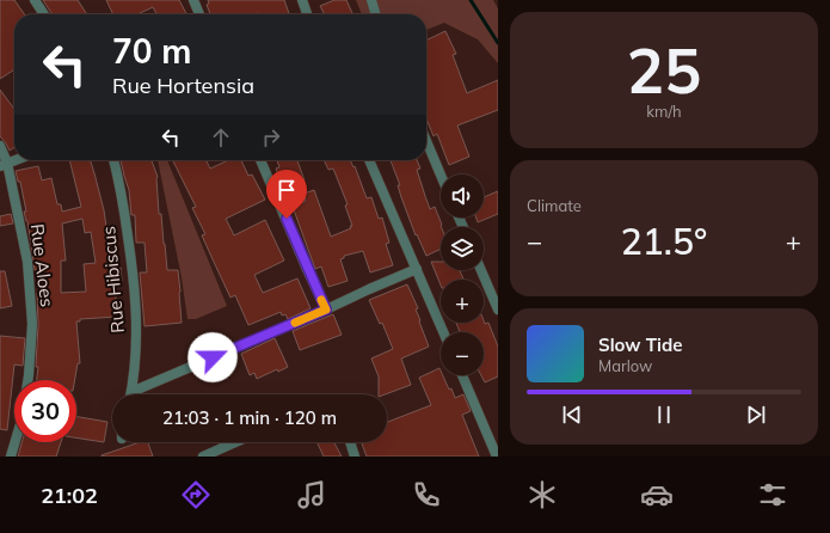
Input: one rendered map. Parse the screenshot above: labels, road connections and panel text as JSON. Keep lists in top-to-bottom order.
{
  "streets": {
    "street": ["Rue Aloes", "Rue Hibiscus"]
  },
  "page": {
    "tile": [
      ["25", "km/h"],
      "Climate"
    ],
    "turn": ["70 m", "Rue Hortensia"],
    "map_buttons": ["+", "−"],
    "heat": ["−", "21.5°", "+"],
    "song": ["Slow Tide", "Marlow"],
    "limit": "30",
    "trip": "21:03 · 1 min · 120 m",
    "tabs": "21:02"
  }
}
